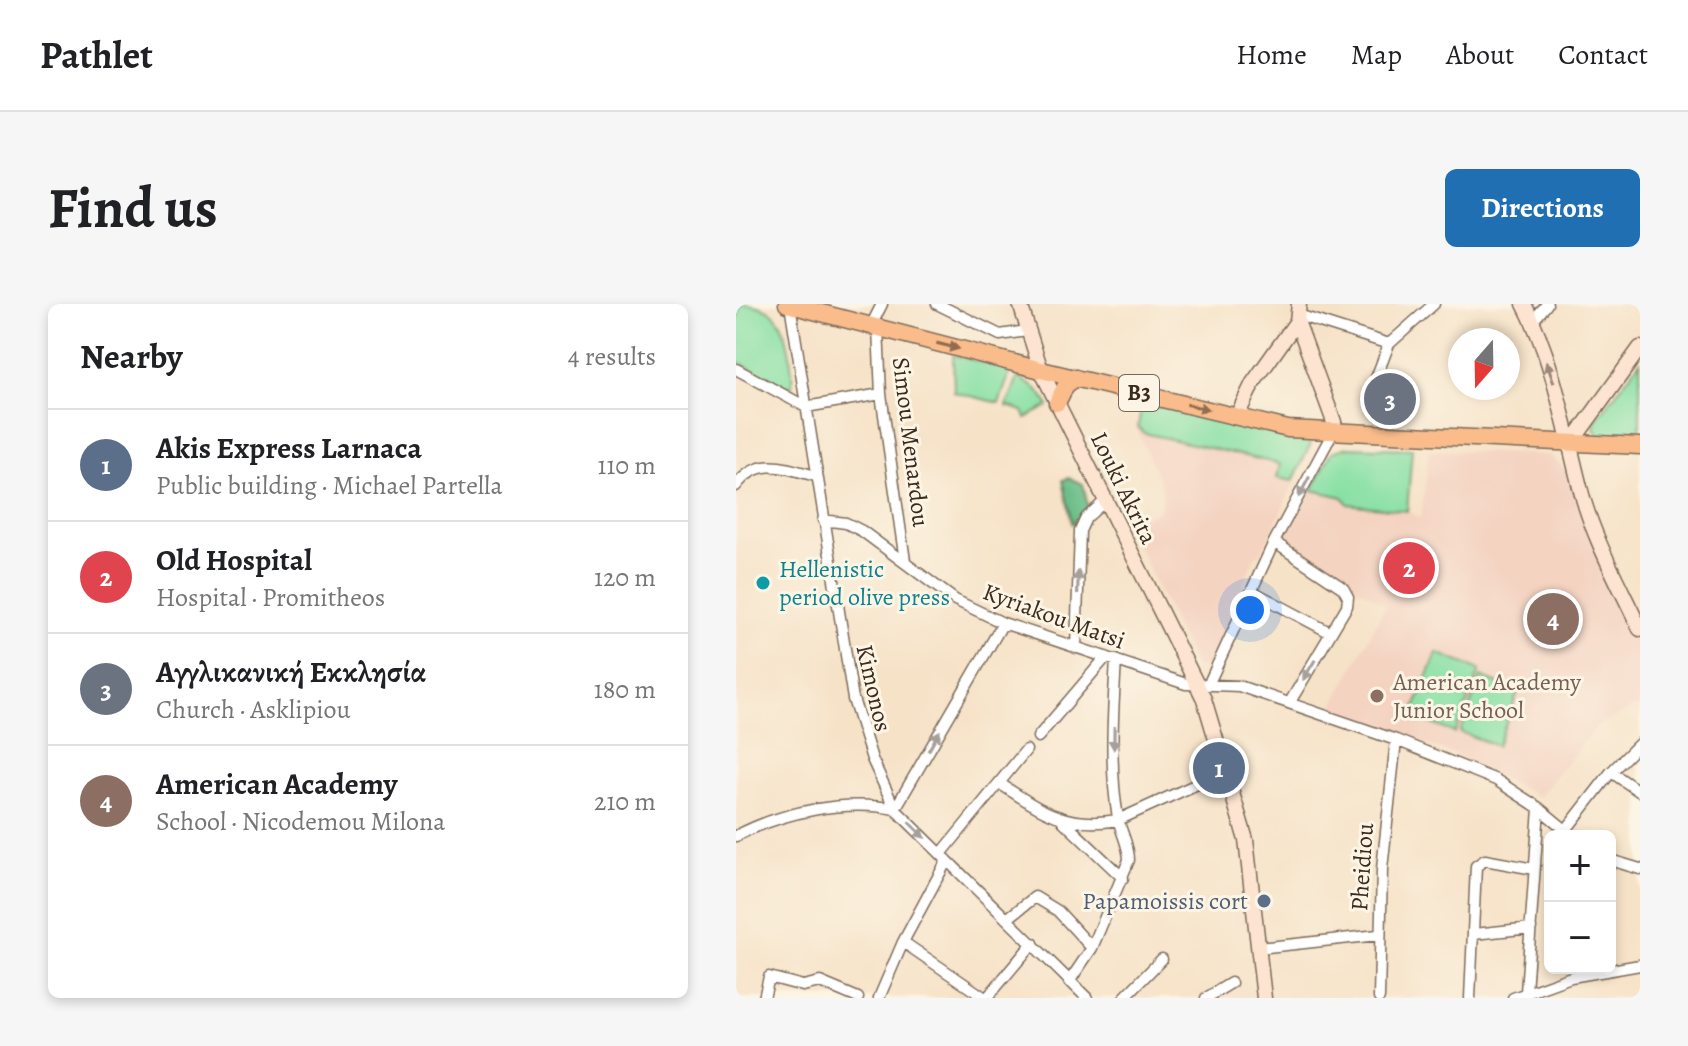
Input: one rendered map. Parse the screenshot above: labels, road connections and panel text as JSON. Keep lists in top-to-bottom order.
{
  "streets": {
    "main road": ["B3"],
    "street": [
      "Simou Menardou",
      "Louki Akrita",
      "Kyriakou Matsi",
      "Kimonos",
      "Pheidiou"
    ]
  },
  "crossings": [
    ["B3", "Simou Menardou"],
    ["B3", "Louki Akrita"],
    ["B3", "Kimonos"],
    ["Simou Menardou", "Kyriakou Matsi"],
    ["Louki Akrita", "Kyriakou Matsi"],
    ["Kyriakou Matsi", "Kimonos"],
    ["Kyriakou Matsi", "Pheidiou"]
  ],
  "places": ["Hellenistic period olive press", "American Academy Junior School", "Papamoissis cort"],
  "north": "bottom",
  "page": {
    "header": "Pathlet",
    "nav": [
      "Home",
      "Map",
      "About",
      "Contact"
    ],
    "buttons": "Directions",
    "title": "Find us",
    "heading": ["Nearby", "4 results"],
    "pins": [
      "3",
      "2",
      "4",
      "1"
    ],
    "list": [
      {
        "mark": "1",
        "name": "Akis Express Larnaca",
        "note": "Public building · Michael Partella",
        "value": "110 m"
      },
      {
        "mark": "2",
        "name": "Old Hospital",
        "note": "Hospital · Promitheos",
        "value": "120 m"
      },
      {
        "mark": "3",
        "name": "Αγγλικανική Εκκλησία",
        "note": "Church · Asklipiou",
        "value": "180 m"
      },
      {
        "mark": "4",
        "name": "American Academy",
        "note": "School · Nicodemou Milona",
        "value": "210 m"
      }
    ],
    "map_buttons": ["+", "−"]
  }
}
